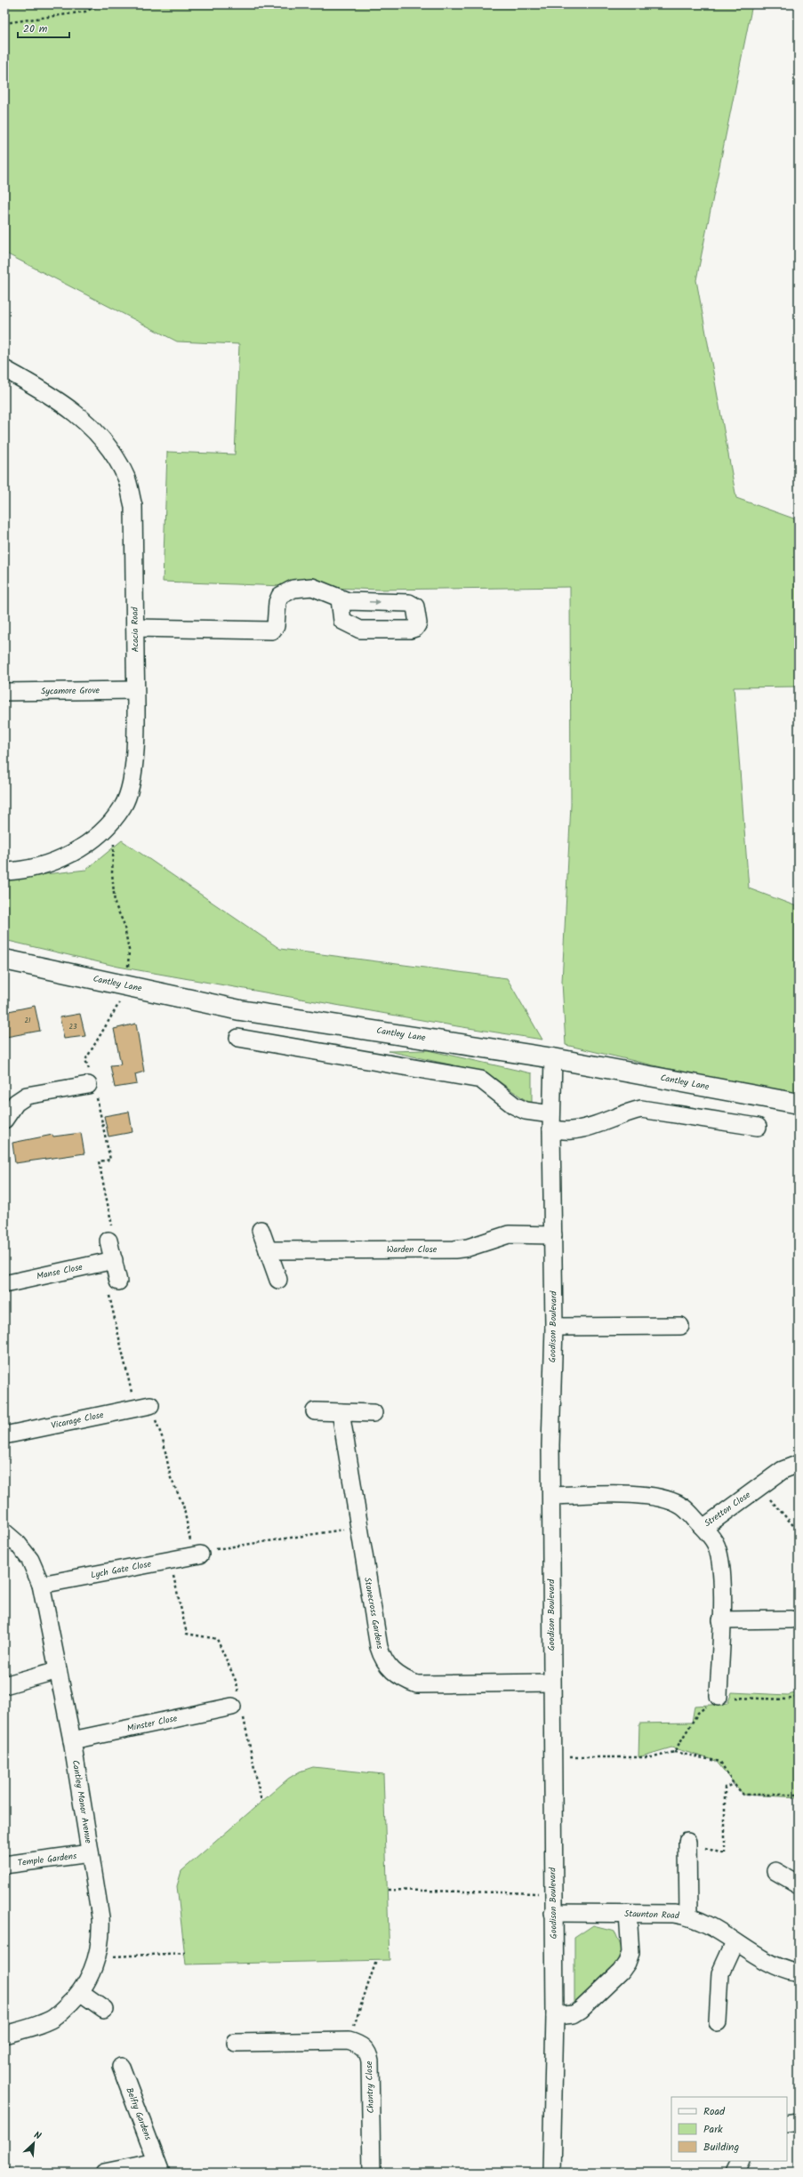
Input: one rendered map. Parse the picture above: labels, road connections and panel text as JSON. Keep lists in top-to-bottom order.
{
  "streets": {
    "main road": ["Cantley Lane"],
    "street": [
      "Acacia Road",
      "Sycamore Grove",
      "Warden Close",
      "Manse Close",
      "Goodison Boulevard",
      "Vicarage Close",
      "Stretton Close",
      "Lych Gate Close",
      "Stonecross Gardens",
      "Minster Close",
      "Cantley Manor Avenue",
      "Temple Gardens",
      "Staunton Road",
      "Chantry Close",
      "Belfry Gardens"
    ]
  },
  "crossings": [
    ["Acacia Road", "Sycamore Grove"],
    ["Cantley Lane", "Goodison Boulevard"],
    ["Warden Close", "Goodison Boulevard"],
    ["Goodison Boulevard", "Stretton Close"],
    ["Goodison Boulevard", "Stonecross Gardens"],
    ["Goodison Boulevard", "Staunton Road"],
    ["Lych Gate Close", "Cantley Manor Avenue"],
    ["Minster Close", "Cantley Manor Avenue"],
    ["Cantley Manor Avenue", "Temple Gardens"]
  ],
  "house_numbers": ["21", "23"],
  "legend": ["Road", "Park", "Building"],
  "scale_bar": "20 m",
  "north": "top right"
}
